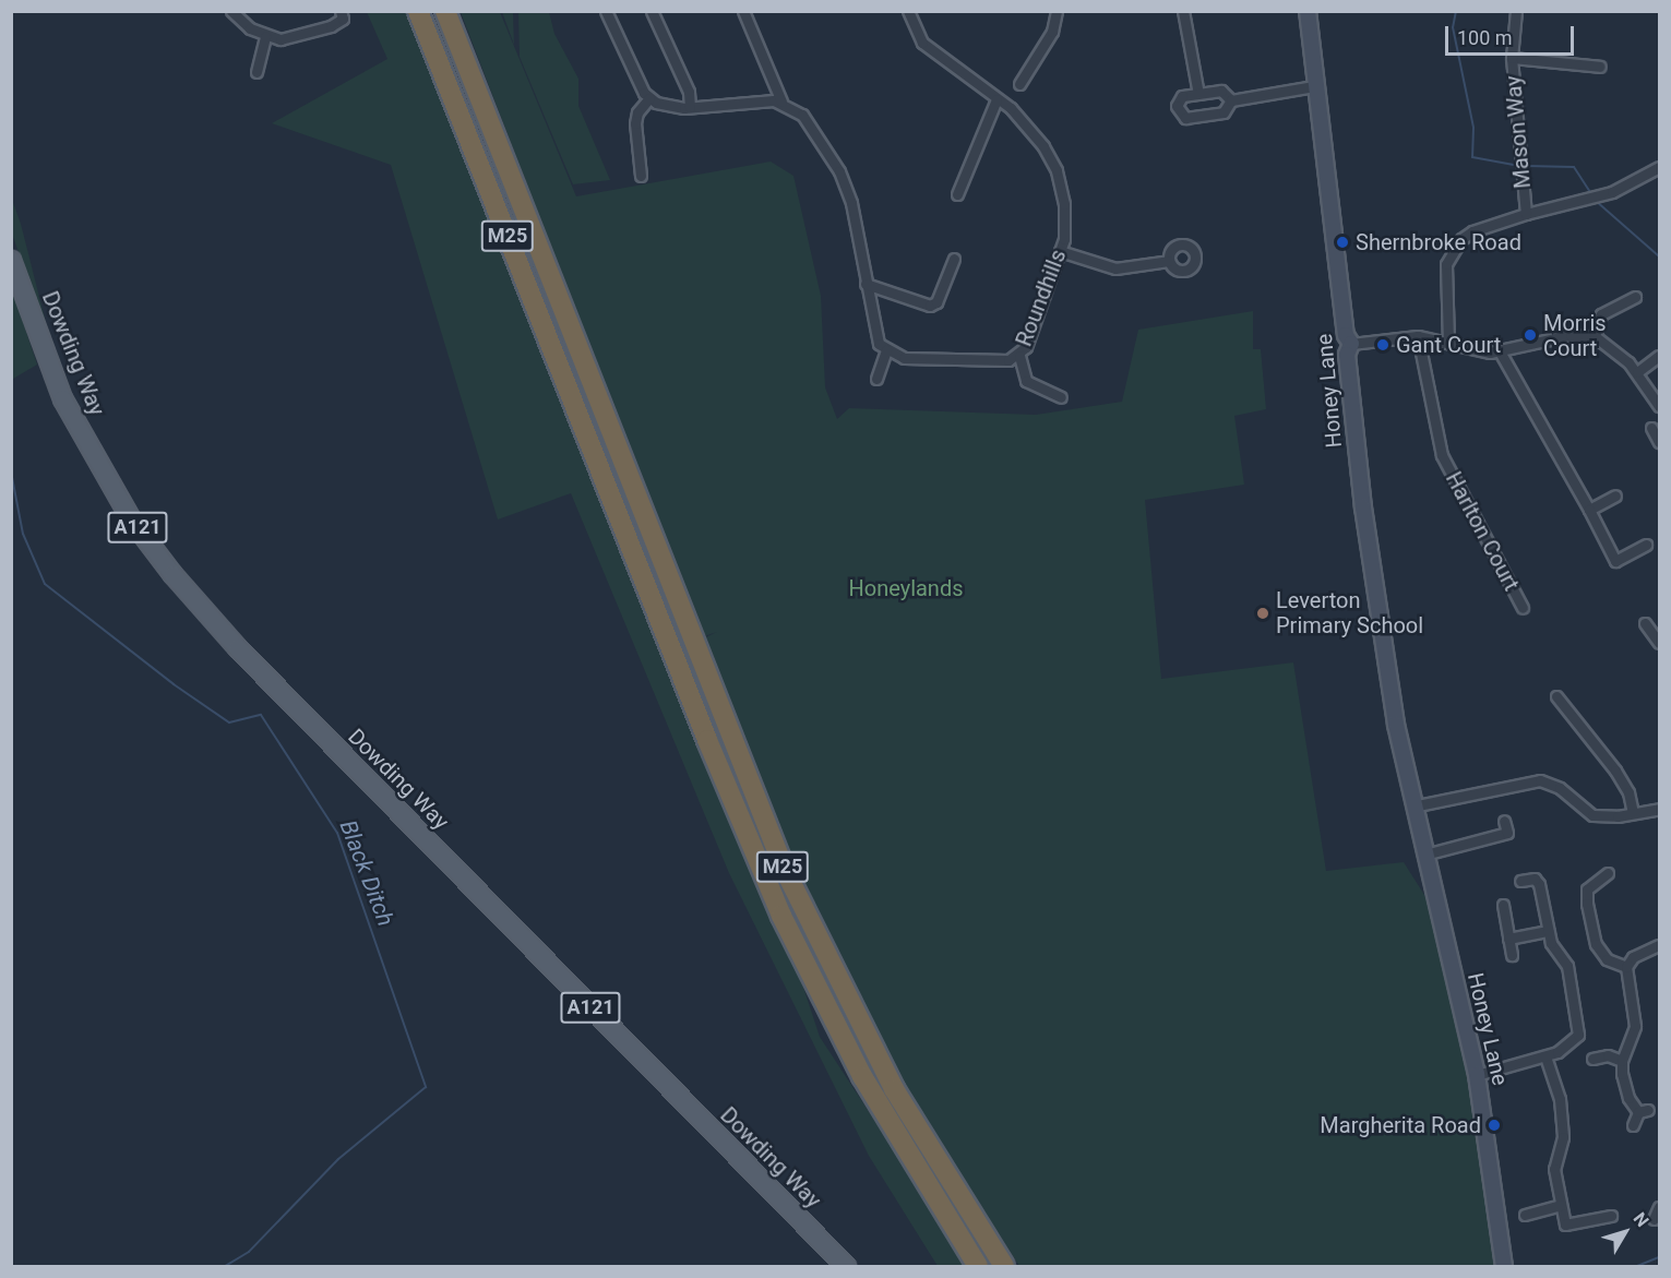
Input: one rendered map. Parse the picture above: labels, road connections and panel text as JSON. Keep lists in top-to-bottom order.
{
  "streets": {
    "highway": ["M25"],
    "main road": ["Dowding Way", "A121"],
    "street": [
      "Mason Way",
      "Roundhills",
      "Honey Lane",
      "Harlton Court"
    ]
  },
  "water": ["Black Ditch"],
  "parks": ["Honeylands"],
  "places": [
    "Shernbroke Road",
    "Morris Court",
    "Gant Court",
    "Leverton Primary School",
    "Margherita Road"
  ],
  "scale_bar": "100 m",
  "north": "top right"
}
